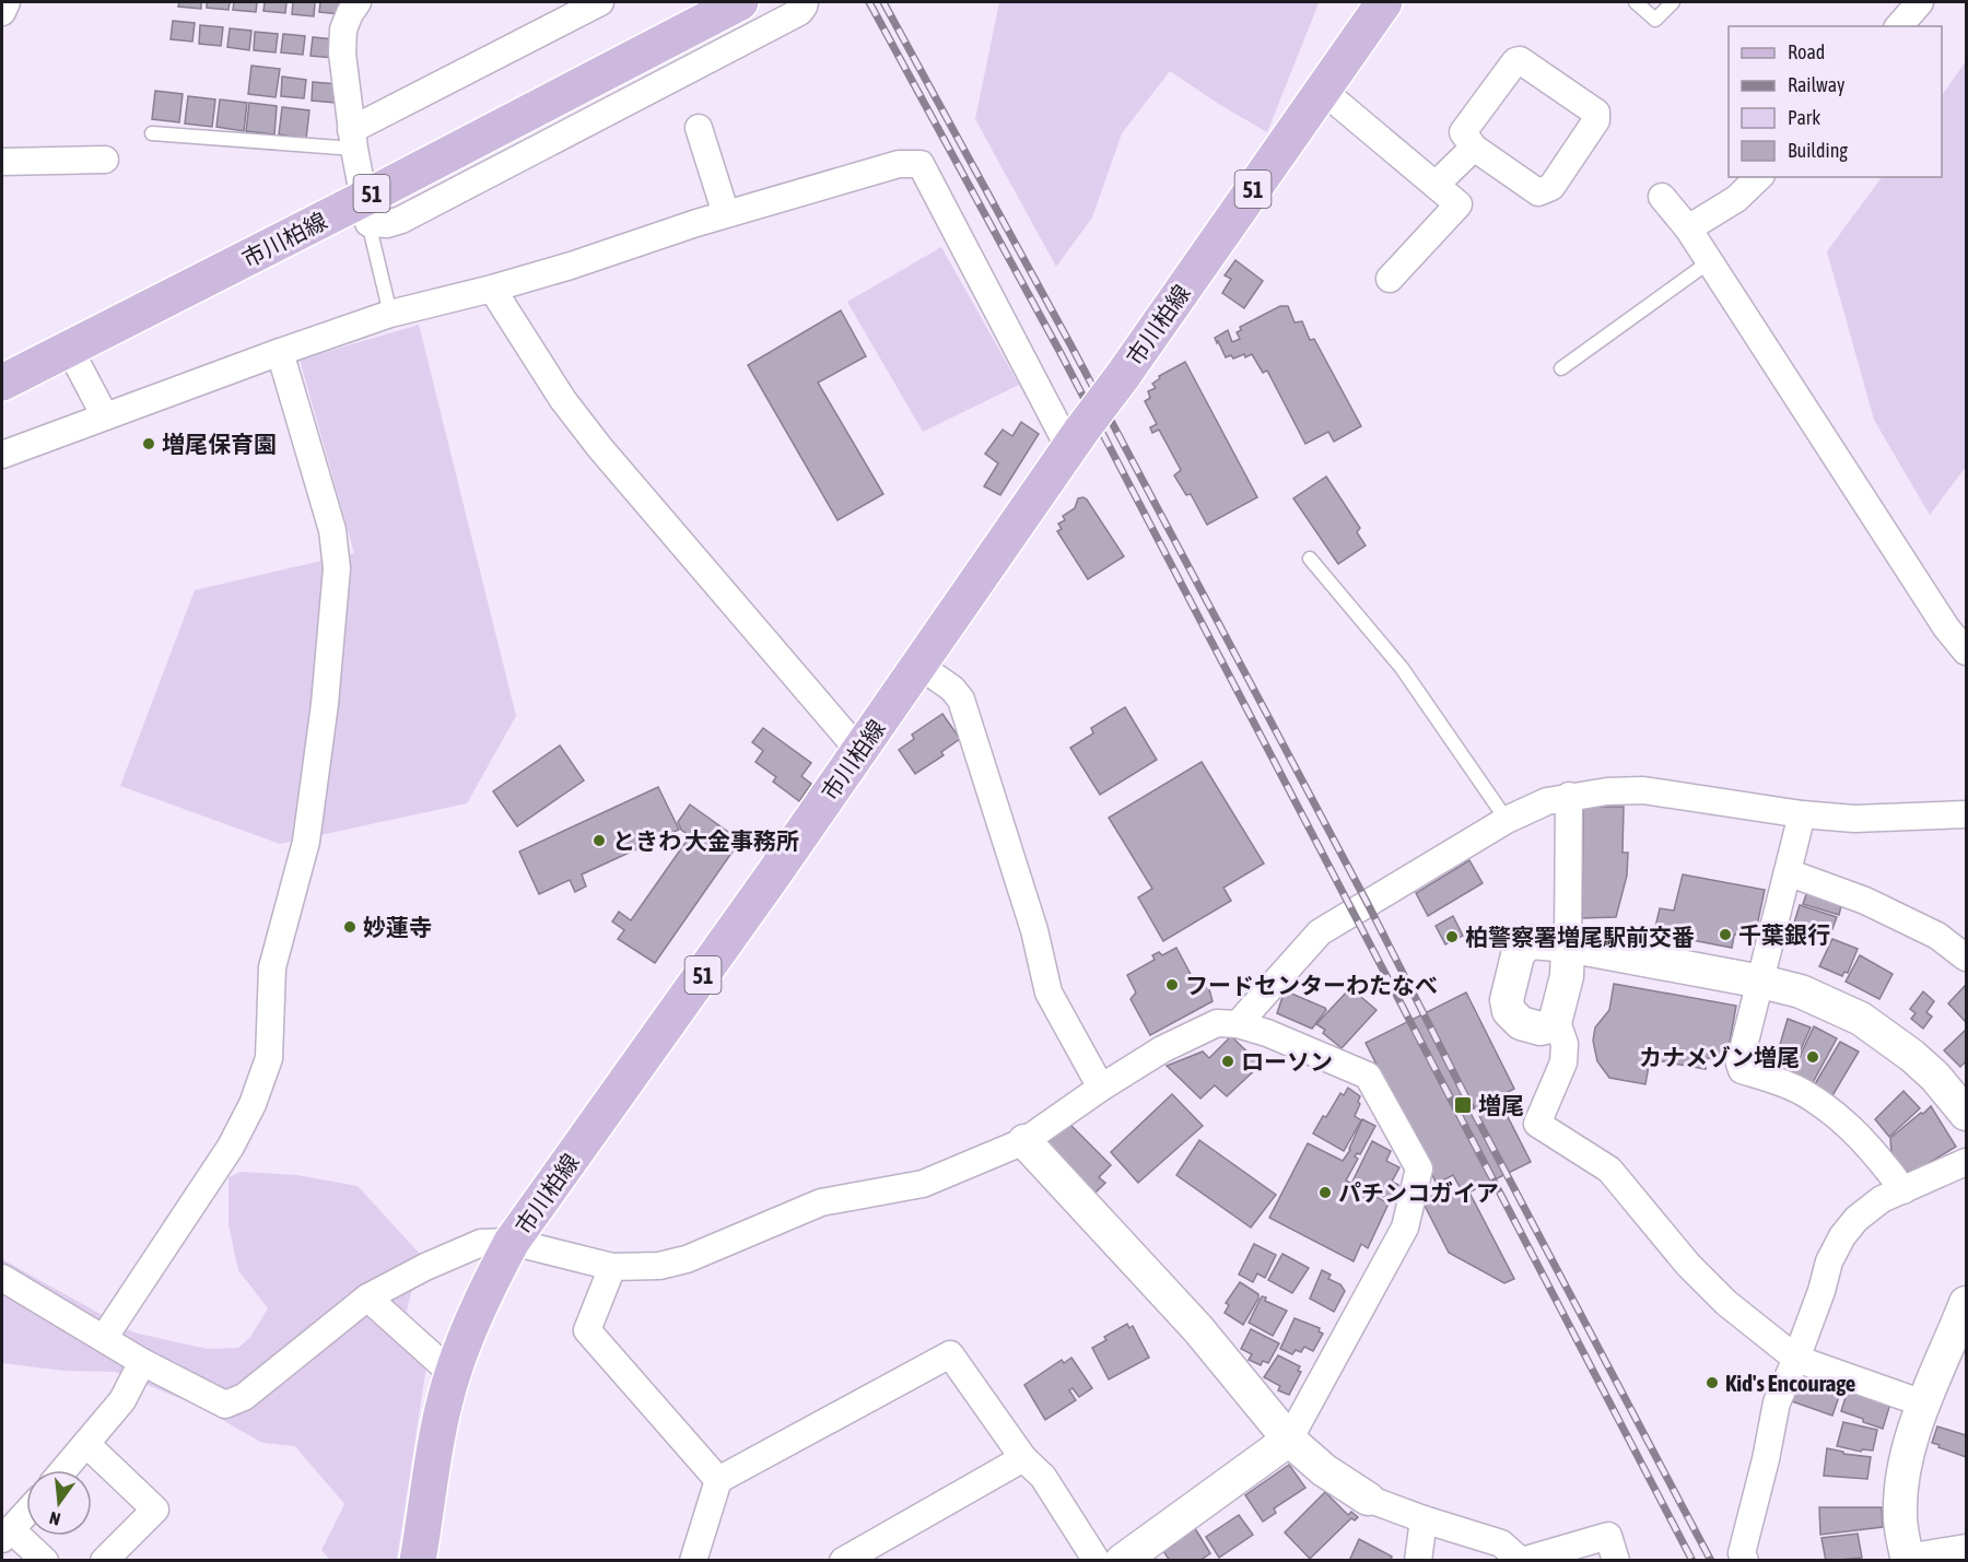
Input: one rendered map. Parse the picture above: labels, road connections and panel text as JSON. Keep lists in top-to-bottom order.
{
  "streets": {
    "main road": ["51", "市川柏線"]
  },
  "places": {
    "other": [
      "増尾保育園",
      "ときわ 大金事務所",
      "妙蓮寺",
      "千葉銀行",
      "柏警察署増尾駅前交番",
      "フードセンターわたなべ",
      "カナメゾン増尾",
      "ローソン",
      "パチンコガイア",
      "Kid's Encourage"
    ],
    "transit": ["増尾"]
  },
  "legend": [
    "Road",
    "Railway",
    "Park",
    "Building"
  ],
  "north": "bottom"
}
